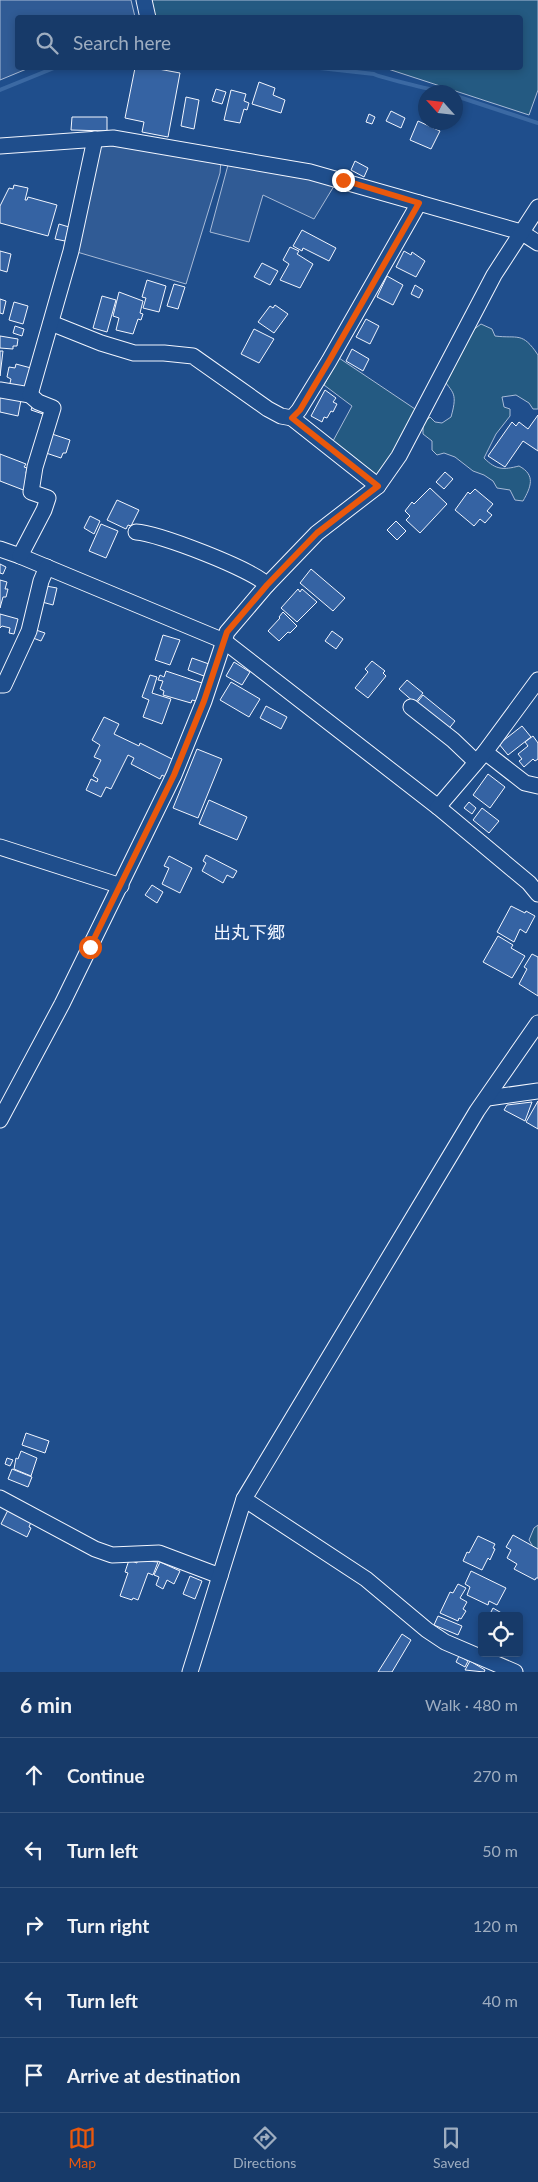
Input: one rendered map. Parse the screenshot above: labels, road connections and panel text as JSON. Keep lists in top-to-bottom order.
{
  "districts": ["出丸下郷"],
  "north": "top left",
  "page": {
    "search": "Search here",
    "heading": ["6 min", "Walk · 480 m"],
    "list": [
      ["Continue", "270 m"],
      ["Turn left", "50 m"],
      ["Turn right", "120 m"],
      ["Turn left", "40 m"],
      "Arrive at destination"
    ],
    "nav": ["Map", "Directions", "Saved"]
  }
}
